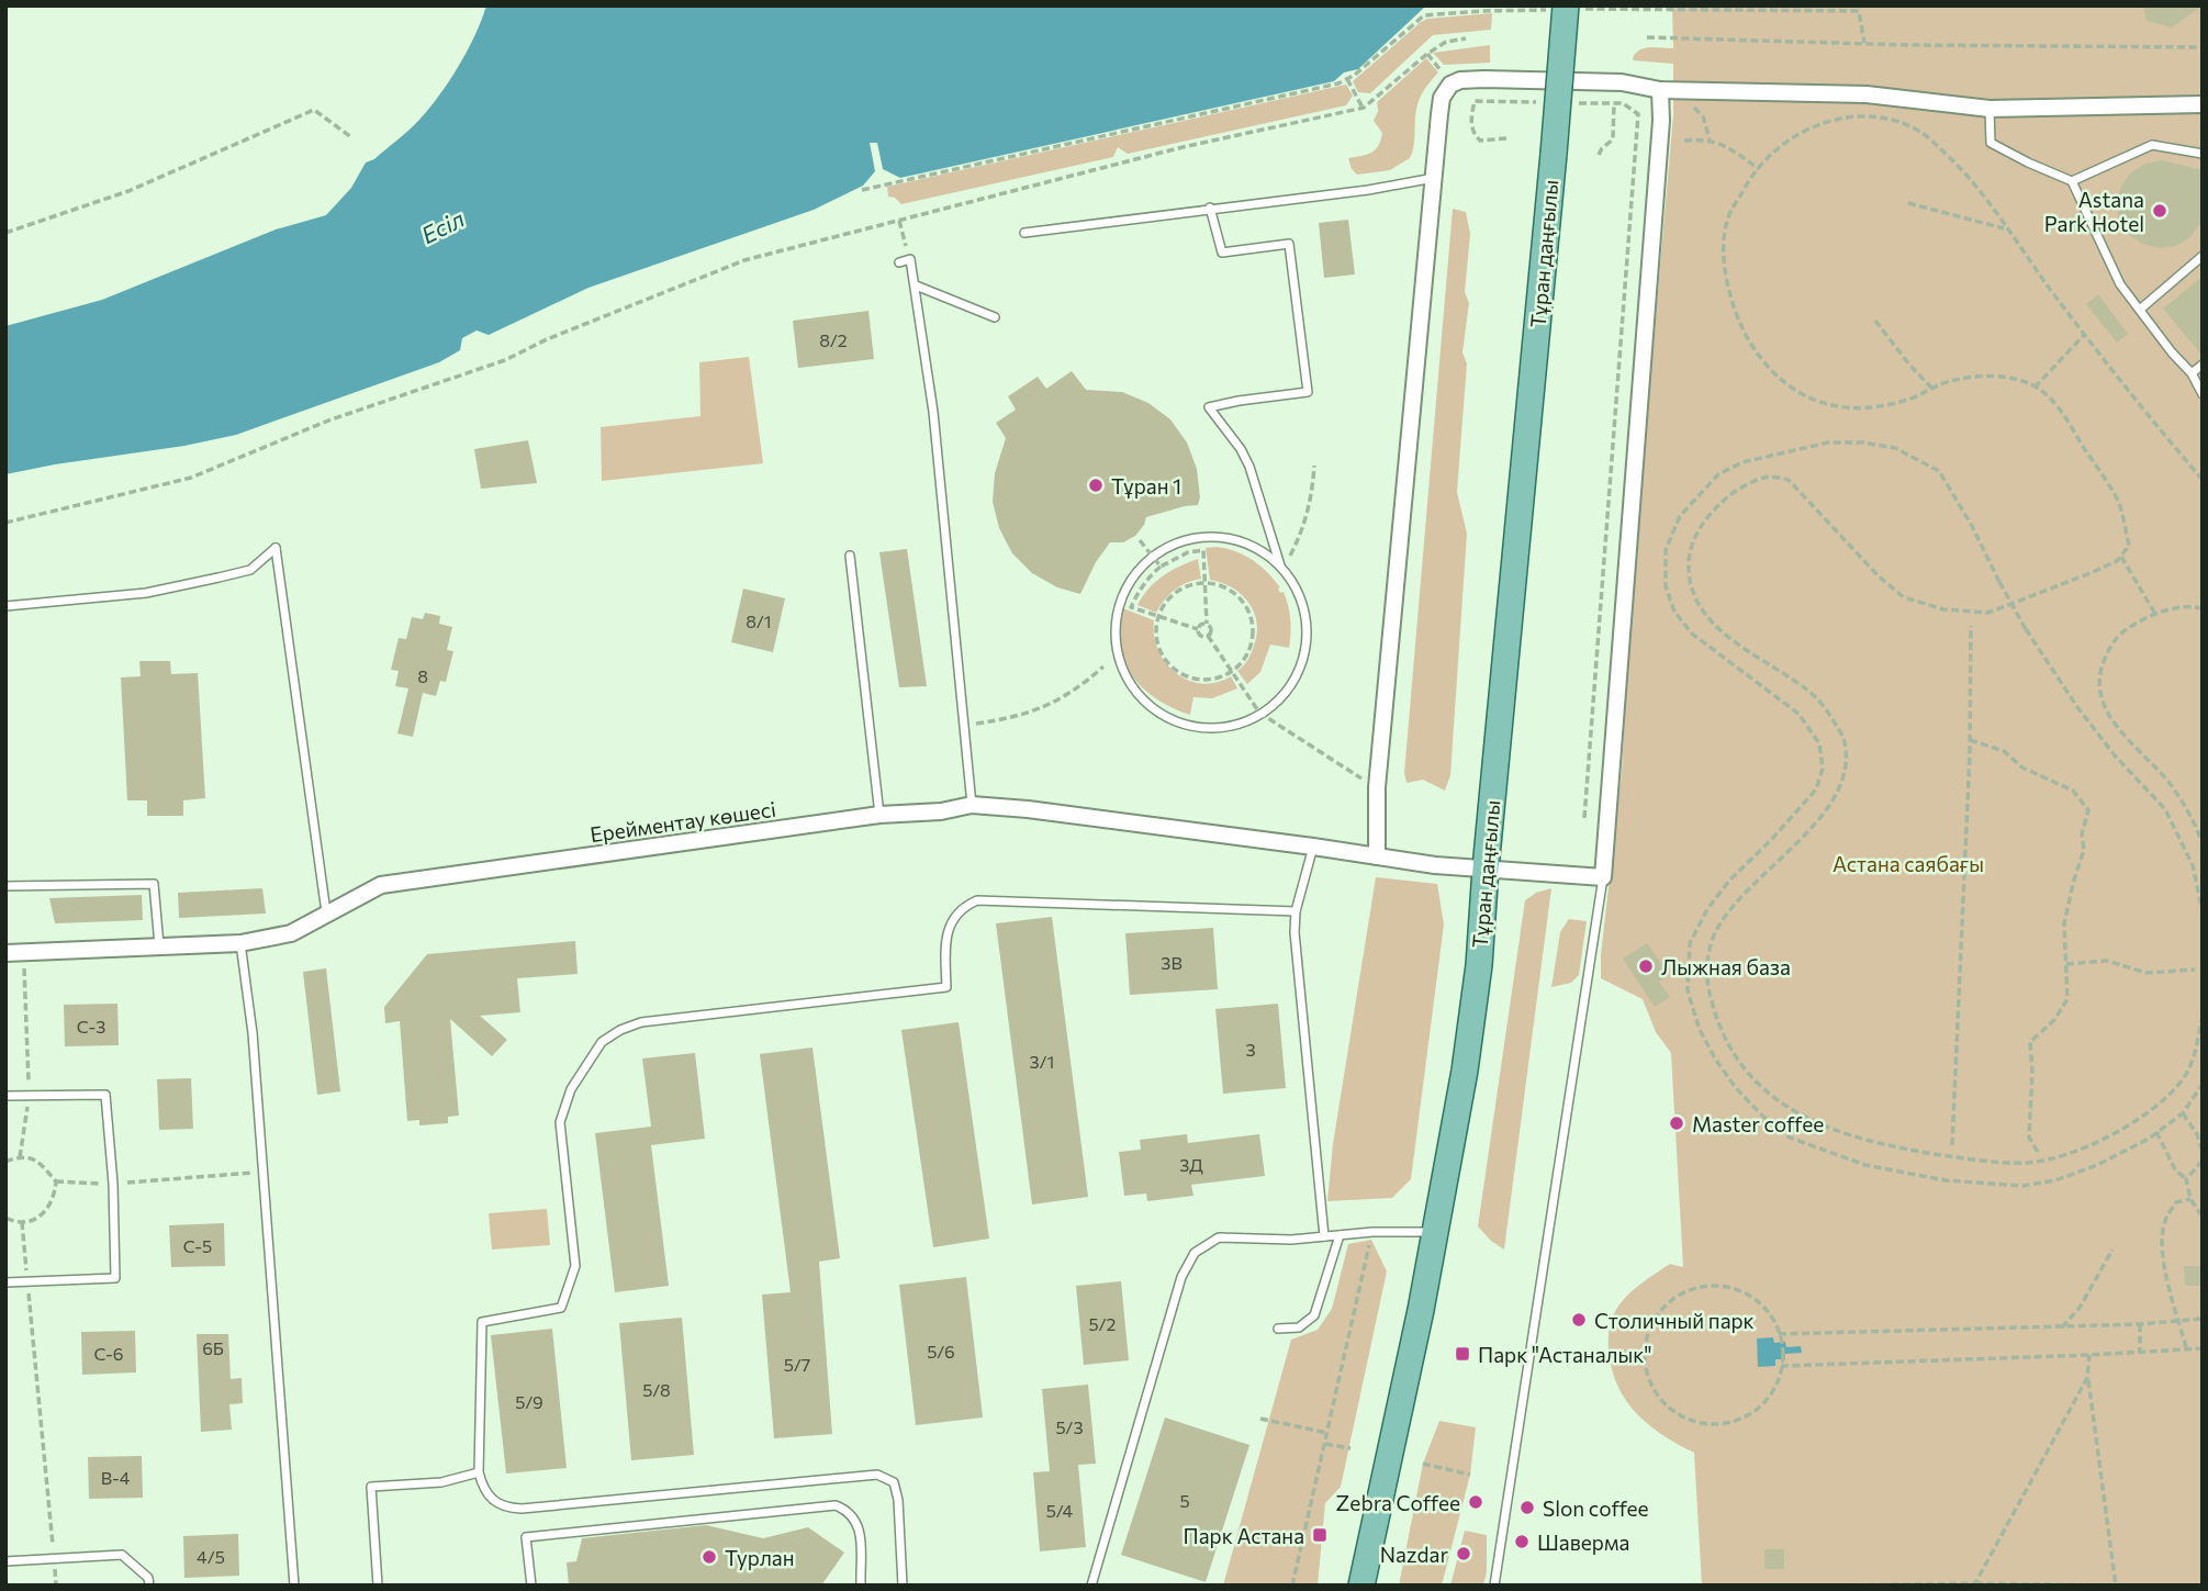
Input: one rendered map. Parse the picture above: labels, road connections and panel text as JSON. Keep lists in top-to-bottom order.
{
  "streets": {
    "main road": ["Тұран даңғылы"],
    "street": ["Ерейментау көшесі"]
  },
  "crossings": [
    ["Тұран даңғылы", "Ерейментау көшесі"]
  ],
  "water": ["Есіл"],
  "parks": ["Астана саябағы"],
  "places": {
    "other": [
      "Astana Park Hotel",
      "Тұран 1",
      "Лыжная база",
      "Master coffee",
      "Столичный парк",
      "Zebra Coffee",
      "Slon coffee",
      "Шаверма",
      "Nazdar",
      "Турлан"
    ],
    "transit": ["Парк \"Астаналык\"", "Парк Астана"]
  },
  "house_numbers": [
    "8/2",
    "8/1",
    "8",
    "3В",
    "C-3",
    "3",
    "3/1",
    "3Д",
    "C-5",
    "5/2",
    "6Б",
    "5/6",
    "C-6",
    "5/7",
    "5/8",
    "5/9",
    "5/3",
    "В-4",
    "5",
    "5/4",
    "4/5"
  ]
}
